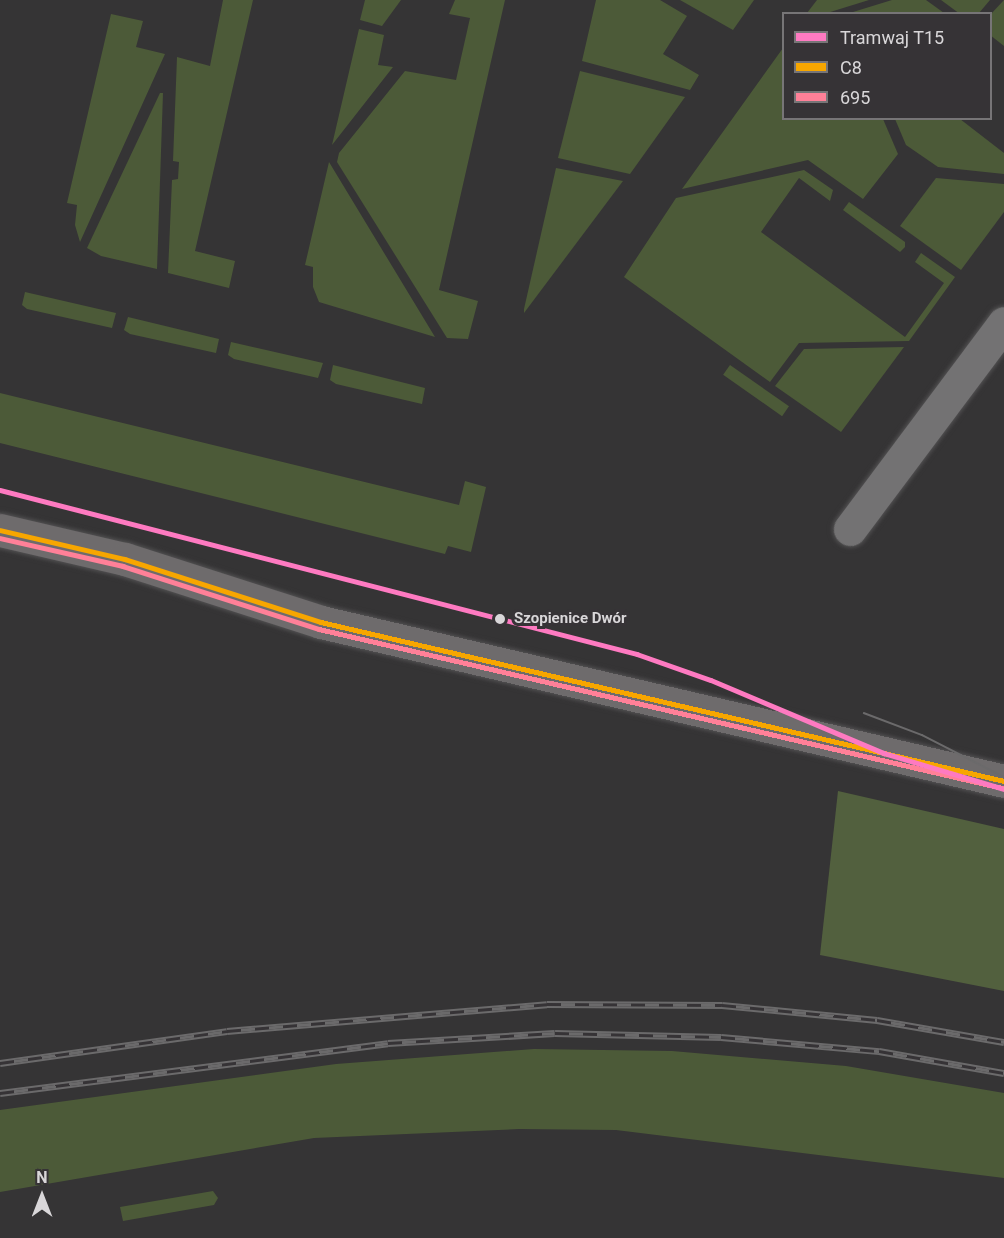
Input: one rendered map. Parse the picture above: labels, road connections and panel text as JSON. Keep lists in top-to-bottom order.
{
  "places": ["Szopienice Dwór"],
  "lines": ["tram line T15", "transit line C8", "transit line 695"],
  "legend": ["Tramwaj T15", "C8", "695"],
  "north": "top"
}
